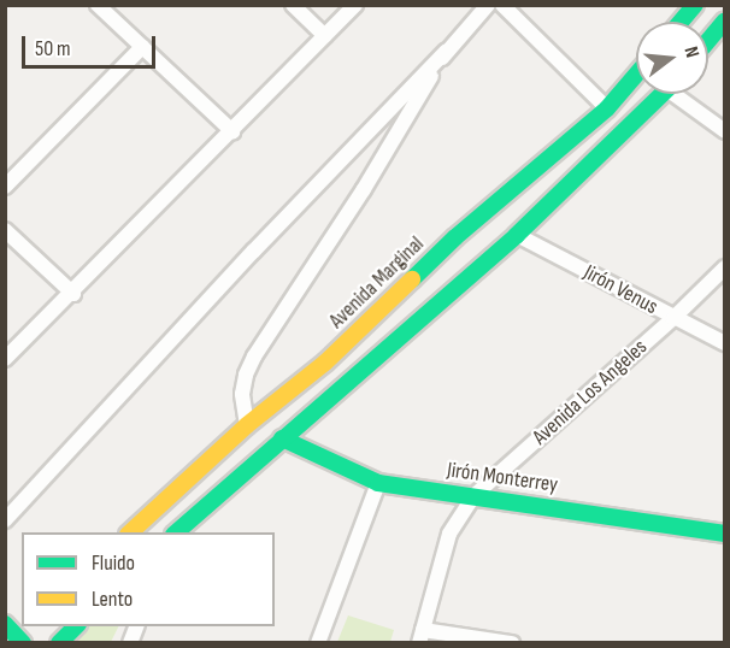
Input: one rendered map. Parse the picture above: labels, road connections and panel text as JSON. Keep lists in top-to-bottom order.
{
  "streets": {
    "main road": ["Avenida Marginal", "Jirón Monterrey"],
    "street": ["Jirón Venus", "Avenida Los Angeles"]
  },
  "crossings": [
    ["Jirón Venus", "Avenida Los Angeles"],
    ["Avenida Los Angeles", "Jirón Monterrey"]
  ],
  "legend": ["Fluido", "Lento"],
  "scale_bar": "50 m",
  "north": "right"
}
